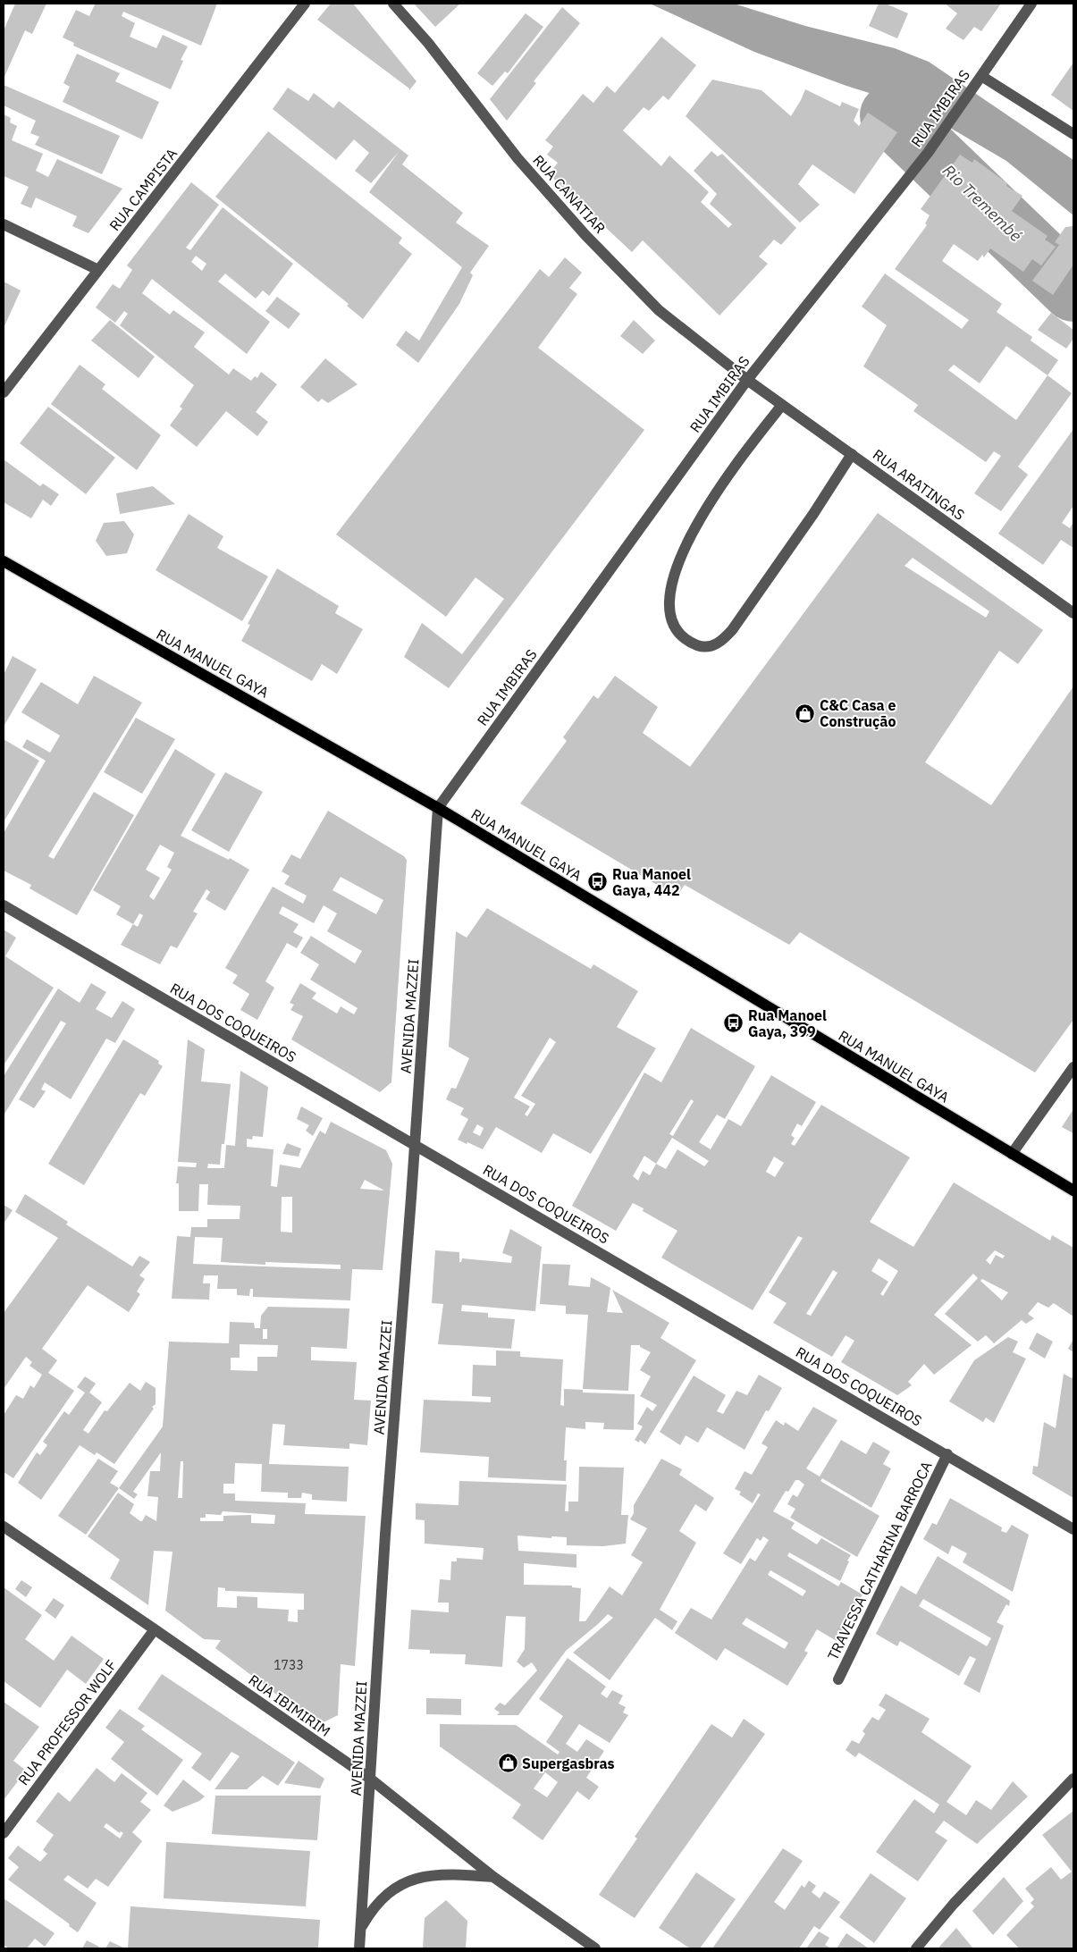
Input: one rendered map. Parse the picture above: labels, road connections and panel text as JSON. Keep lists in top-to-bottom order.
{
  "streets": {
    "main road": ["RUA MANUEL GAYA"],
    "street": [
      "RUA IMBIRAS",
      "RUA CAMPISTA",
      "RUA CANATIAR",
      "RUA ARATINGAS",
      "AVENIDA MAZZEI",
      "RUA DOS COQUEIROS",
      "TRAVESSA CATHARINA BARROCA",
      "RUA IBIMIRIM",
      "RUA PROFESSOR WOLF"
    ]
  },
  "crossings": [
    ["RUA IMBIRAS", "RUA CANATIAR"],
    ["RUA IMBIRAS", "RUA ARATINGAS"],
    ["RUA IMBIRAS", "RUA MANUEL GAYA"],
    ["RUA IMBIRAS", "AVENIDA MAZZEI"],
    ["RUA CANATIAR", "RUA ARATINGAS"],
    ["RUA MANUEL GAYA", "AVENIDA MAZZEI"],
    ["AVENIDA MAZZEI", "RUA DOS COQUEIROS"],
    ["AVENIDA MAZZEI", "RUA IBIMIRIM"],
    ["RUA DOS COQUEIROS", "TRAVESSA CATHARINA BARROCA"],
    ["RUA IBIMIRIM", "RUA PROFESSOR WOLF"]
  ],
  "water": ["Rio Tremembé"],
  "places": {
    "shop": ["C&C Casa e Construção", "Supergasbras"],
    "bus stop": ["Rua Manoel Gaya, 442", "Rua Manoel Gaya, 399"]
  },
  "house_numbers": ["1733"]
}
